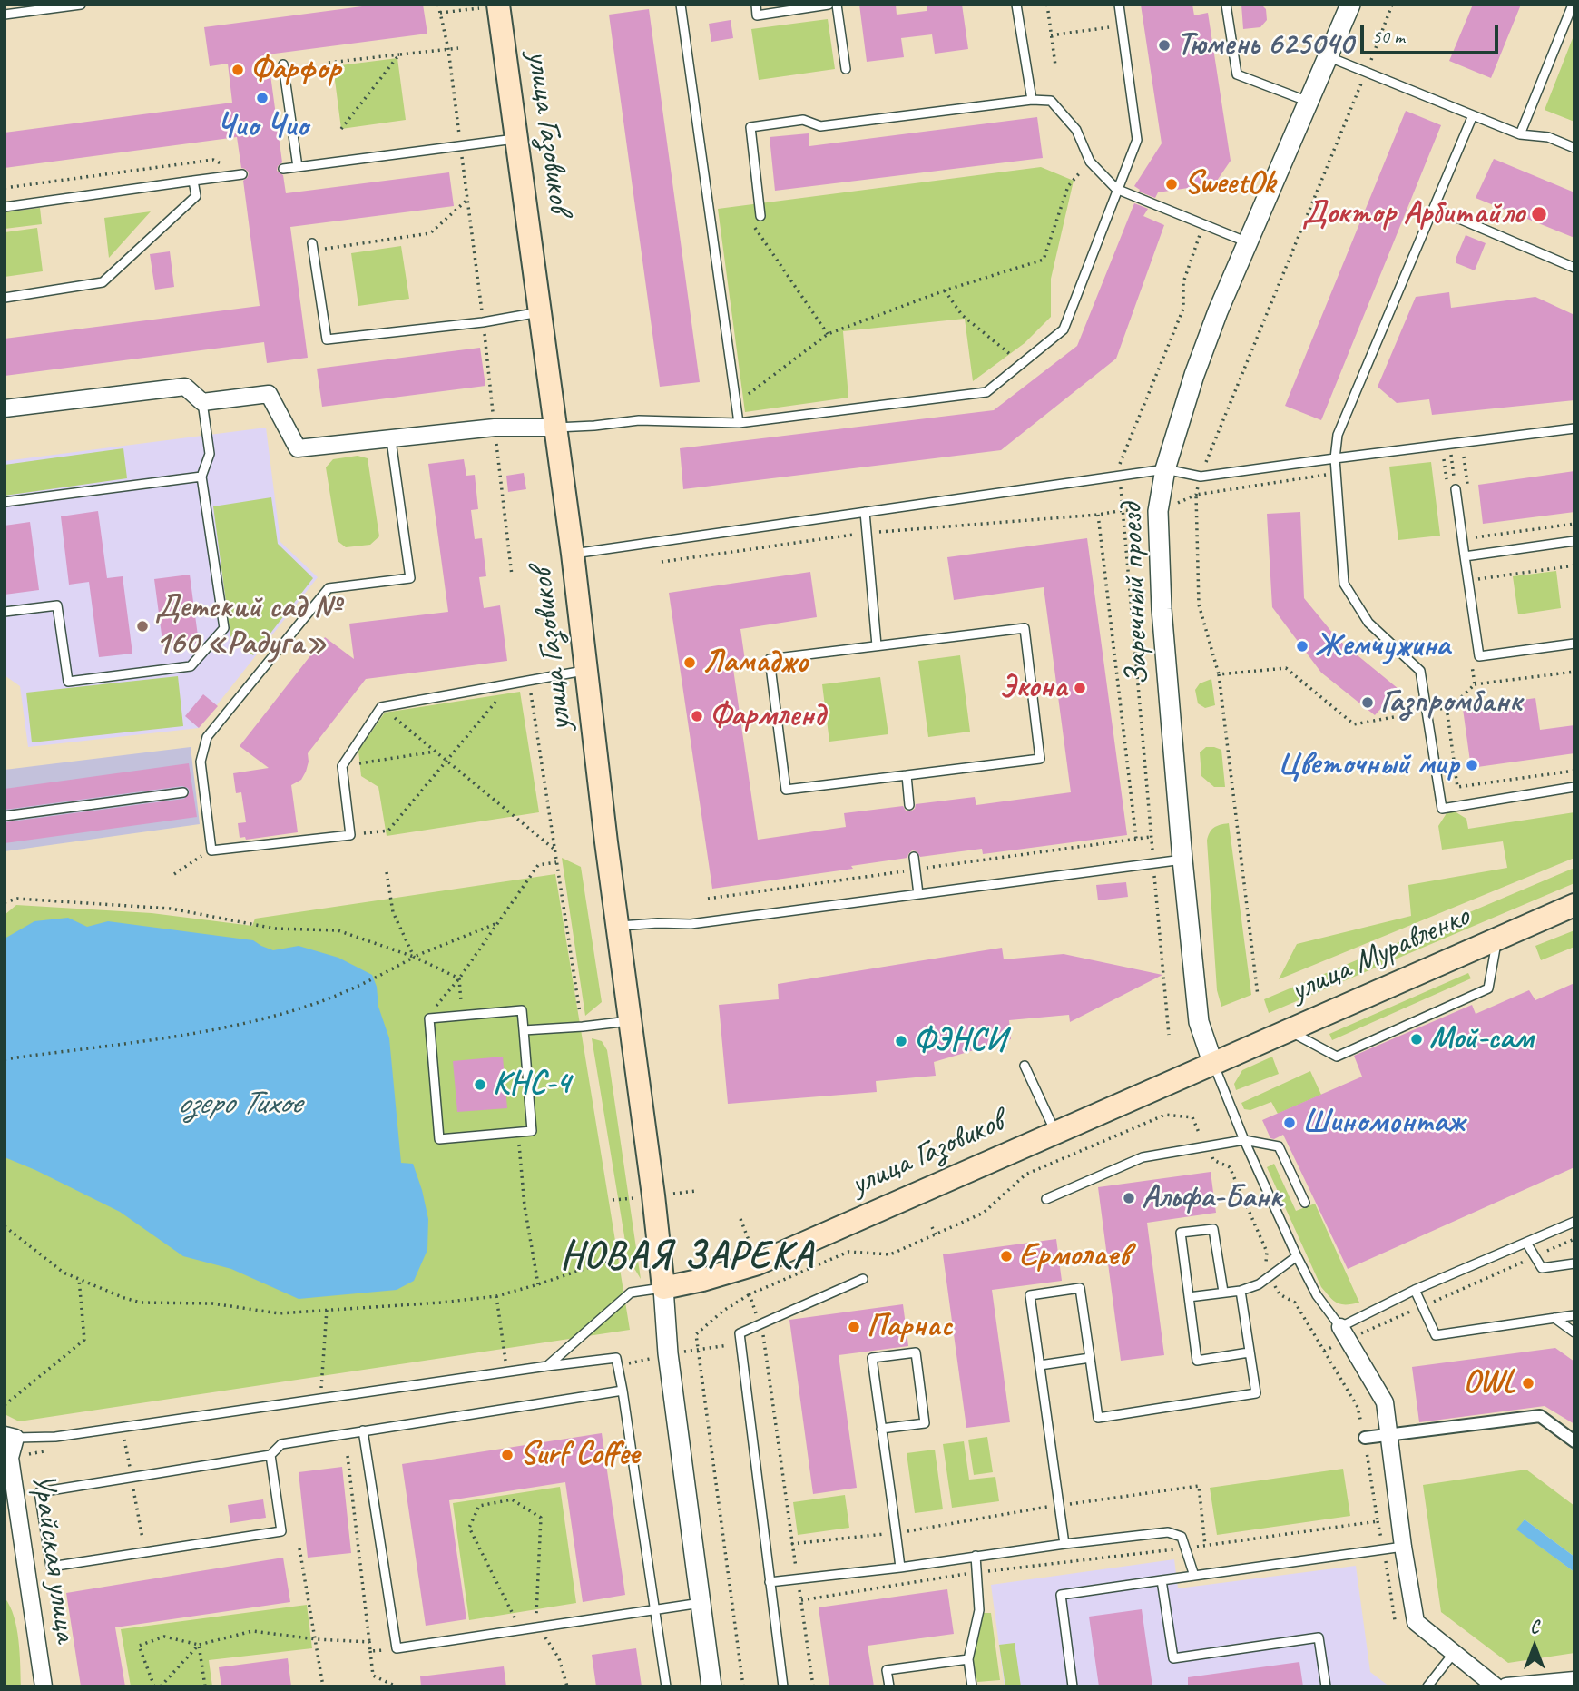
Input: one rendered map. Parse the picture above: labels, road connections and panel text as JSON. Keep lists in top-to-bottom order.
{
  "streets": {
    "main road": ["улица Газовиков", "улица Муравленко"],
    "street": ["Заречный проезд", "Урайская улица"]
  },
  "crossings": [
    ["улица Газовиков", "Заречный проезд"],
    ["улица Газовиков", "улица Муравленко"],
    ["Заречный проезд", "улица Муравленко"]
  ],
  "districts": ["НОВАЯ ЗАРЕКА"],
  "water": ["озеро Тихое"],
  "places": [
    "Тюмень 625040",
    "Фарфор",
    "Чио Чио",
    "SweetOk",
    "Доктор Арбитайло",
    "Детский сад № 160 «Радуга»",
    "Жемчужина",
    "Ламаджо",
    "Экона",
    "Газпромбанк",
    "Фармленд",
    "Цветочный мир",
    "Мой-сам",
    "ФЭНСИ",
    "КНС-4",
    "Шиномонтаж",
    "Альфа-Банк",
    "Ермолаев",
    "Парнас",
    "OWL",
    "Surf Coffee"
  ],
  "scale_bar": "50 m",
  "north": "top"
}
